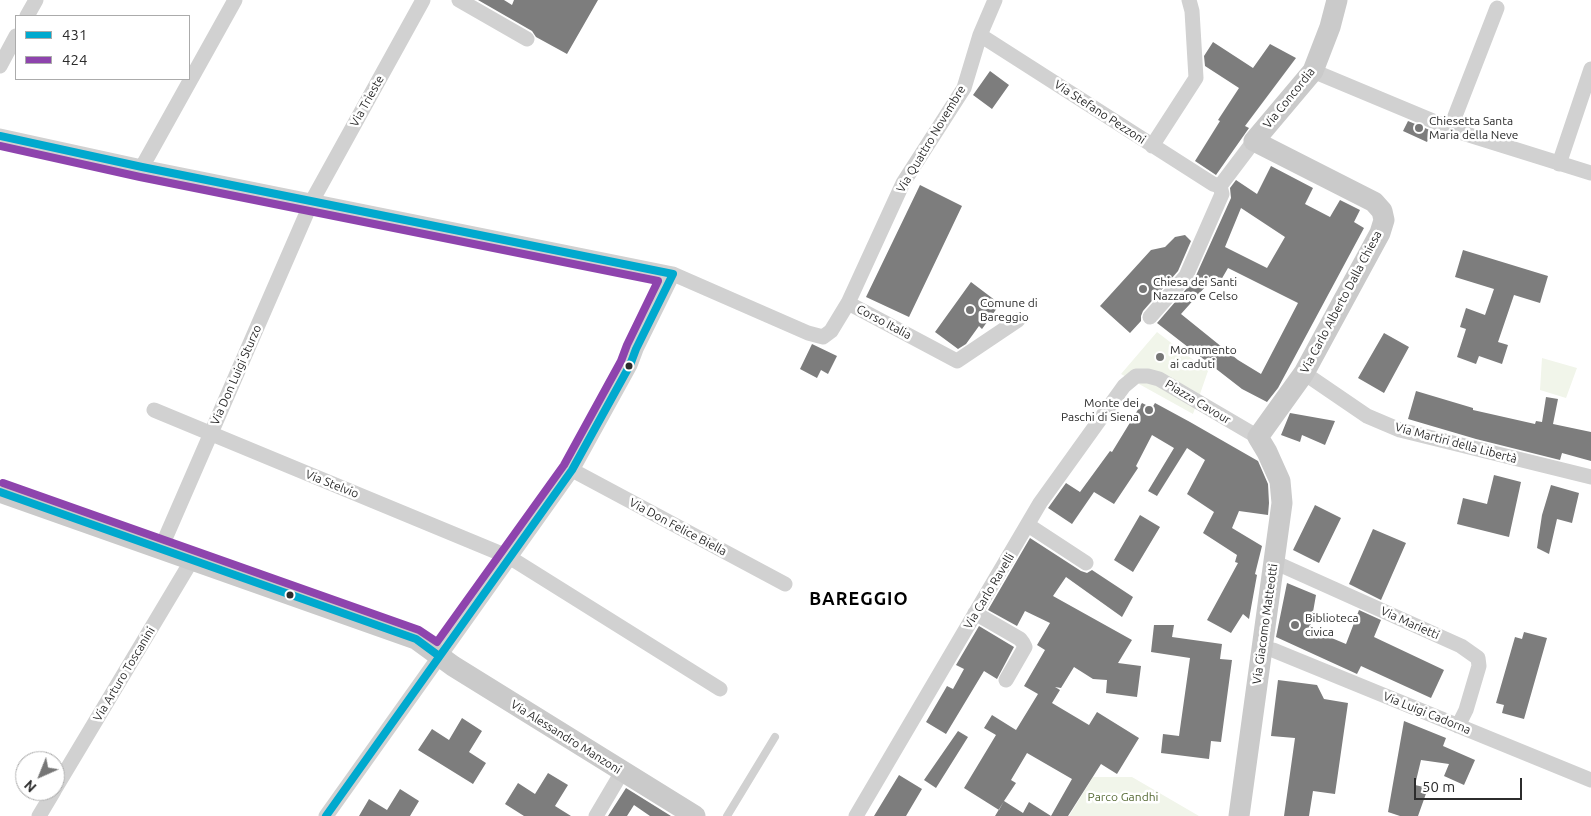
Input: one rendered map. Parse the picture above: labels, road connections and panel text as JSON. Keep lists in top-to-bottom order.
{
  "streets": {
    "street": [
      "Via Concordia",
      "Via Trieste",
      "Via Stefano Pezzoni",
      "Via Quattro Novembre",
      "Via Carlo Alberto Dalla Chiesa",
      "Corso Italia",
      "Via Don Luigi Sturzo",
      "Piazza Cavour",
      "Via Martiri della Libertà",
      "Via Stelvio",
      "Via Don Felice Biella",
      "Via Carlo Ravelli",
      "Via Marietti",
      "Via Giacomo Matteotti",
      "Via Arturo Toscanini",
      "Via Luigi Cadorna",
      "Via Alessandro Manzoni"
    ]
  },
  "crossings": [
    ["Via Concordia", "Via Stefano Pezzoni"],
    ["Via Concordia", "Via Carlo Alberto Dalla Chiesa"],
    ["Via Trieste", "Via Don Luigi Sturzo"],
    ["Via Stefano Pezzoni", "Via Quattro Novembre"],
    ["Via Quattro Novembre", "Corso Italia"],
    ["Via Carlo Alberto Dalla Chiesa", "Piazza Cavour"],
    ["Via Carlo Alberto Dalla Chiesa", "Via Martiri della Libertà"],
    ["Via Carlo Alberto Dalla Chiesa", "Via Giacomo Matteotti"],
    ["Via Don Luigi Sturzo", "Via Stelvio"],
    ["Via Don Luigi Sturzo", "Via Alessandro Manzoni"],
    ["Piazza Cavour", "Via Carlo Ravelli"],
    ["Piazza Cavour", "Via Giacomo Matteotti"],
    ["Via Marietti", "Via Giacomo Matteotti"],
    ["Via Marietti", "Via Luigi Cadorna"],
    ["Via Giacomo Matteotti", "Via Luigi Cadorna"],
    ["Via Arturo Toscanini", "Via Alessandro Manzoni"]
  ],
  "districts": ["BAREGGIO"],
  "parks": ["Parco Gandhi"],
  "places": [
    "Chiesetta Santa Maria della Neve",
    "Chiesa dei Santi Nazzaro e Celso",
    "Comune di Bareggio",
    "Monumento ai caduti",
    "Monte dei Paschi di Siena",
    "Biblioteca civica"
  ],
  "lines": ["transit line 431", "transit line 424"],
  "legend": ["431", "424"],
  "scale_bar": "50 m",
  "north": "bottom left"
}
